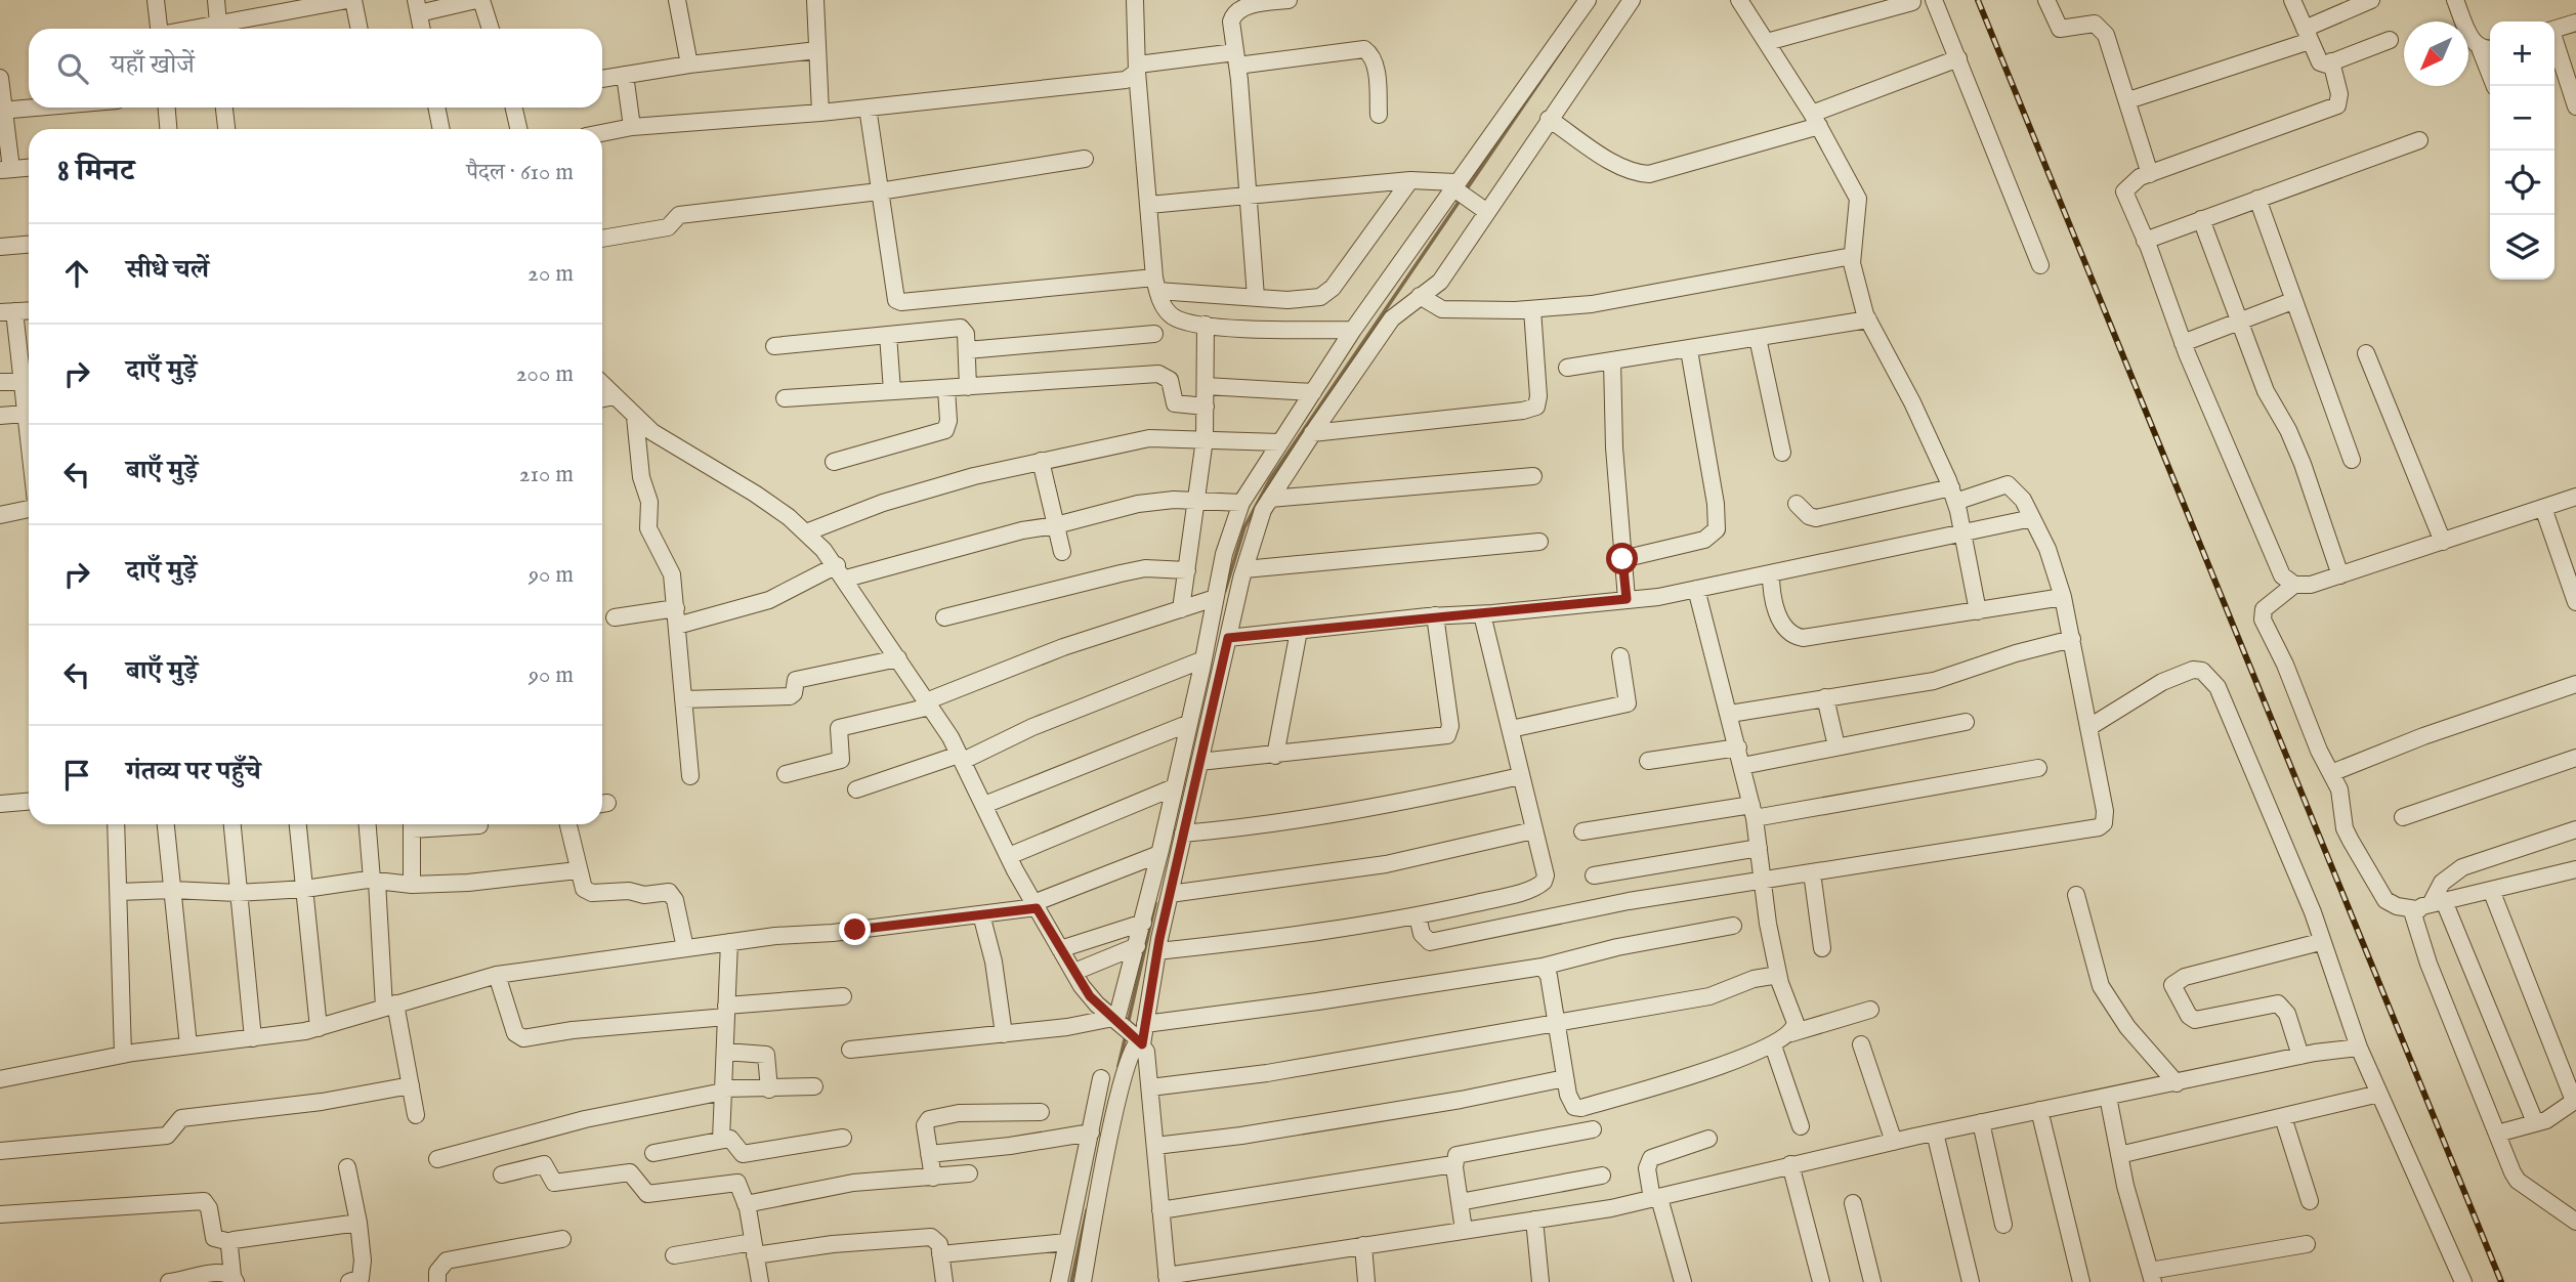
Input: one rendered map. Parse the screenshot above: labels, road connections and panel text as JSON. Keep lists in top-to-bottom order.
{
  "north": "bottom left",
  "page": {
    "map_buttons": ["+", "−"],
    "search": "यहाँ खोजें",
    "heading": ["8 मिनट", "पैदल · 610 m"],
    "list": [
      ["सीधे चलें", "20 m"],
      ["दाएँ मुड़ें", "200 m"],
      ["बाएँ मुड़ें", "210 m"],
      ["दाएँ मुड़ें", "90 m"],
      ["बाएँ मुड़ें", "90 m"],
      "गंतव्य पर पहुँचे"
    ]
  }
}
